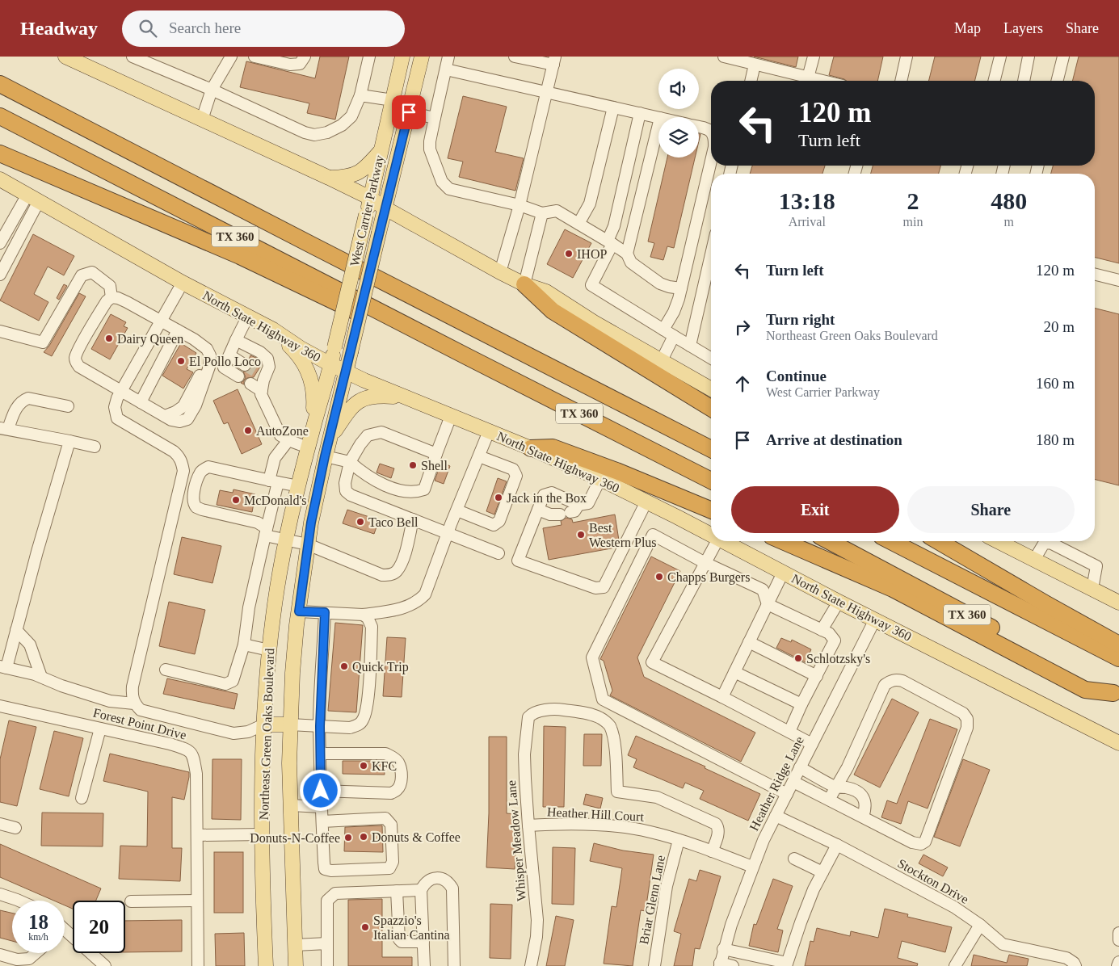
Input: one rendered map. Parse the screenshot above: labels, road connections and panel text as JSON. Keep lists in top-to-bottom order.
{
  "streets": {
    "highway": ["TX 360"],
    "main road": ["West Carrier Parkway", "North State Highway 360", "Northeast Green Oaks Boulevard"],
    "street": [
      "Forest Point Drive",
      "Heather Ridge Lane",
      "Heather Hill Court",
      "Whisper Meadow Lane",
      "Stockton Drive",
      "Briar Glenn Lane"
    ]
  },
  "crossings": [
    ["West Carrier Parkway", "North State Highway 360"],
    ["West Carrier Parkway", "Northeast Green Oaks Boulevard"],
    ["North State Highway 360", "Northeast Green Oaks Boulevard"],
    ["North State Highway 360", "Heather Ridge Lane"],
    ["Heather Ridge Lane", "Heather Hill Court"],
    ["Heather Ridge Lane", "Stockton Drive"],
    ["Heather Hill Court", "Whisper Meadow Lane"],
    ["Heather Hill Court", "Briar Glenn Lane"]
  ],
  "places": [
    "IHOP",
    "Dairy Queen",
    "El Pollo Loco",
    "AutoZone",
    "Shell",
    "Jack in the Box",
    "McDonald's",
    "Taco Bell",
    "Best Western Plus",
    "Chapps Burgers",
    "Schlotzsky's",
    "Quick Trip",
    "KFC",
    "Donuts & Coffee",
    "Donuts-N-Coffee",
    "Spazzio's Italian Cantina"
  ],
  "page": {
    "header": "Headway",
    "search": "Search here",
    "nav": ["Map", "Layers", "Share"],
    "turn": ["120 m", "Turn left"],
    "eta": [
      "13:18",
      "Arrival",
      "2",
      "min",
      "480",
      "m"
    ],
    "list": [
      {
        "name": "Turn left",
        "value": "120 m"
      },
      {
        "name": "Turn right",
        "note": "Northeast Green Oaks Boulevard",
        "value": "20 m"
      },
      {
        "name": "Continue",
        "note": "West Carrier Parkway",
        "value": "160 m"
      },
      {
        "name": "Arrive at destination",
        "value": "180 m"
      }
    ],
    "buttons": ["Exit", "Share"],
    "speed": "18 km/h",
    "limit": "20"
  }
}
